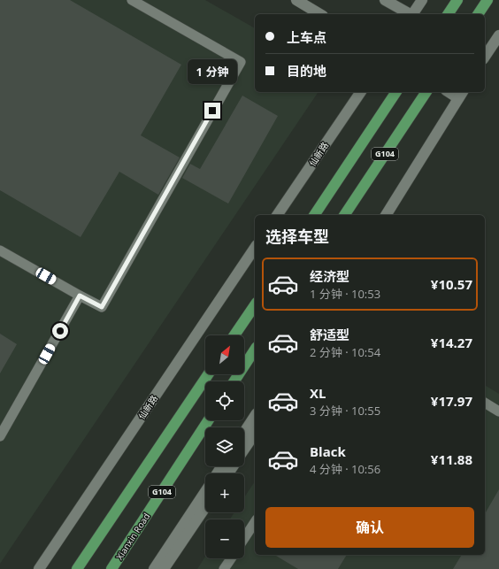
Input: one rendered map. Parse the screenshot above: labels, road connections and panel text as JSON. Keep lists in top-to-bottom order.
{
  "streets": {
    "main road": ["仙新路", "G104", "Xianxin Road"]
  },
  "north": "top right",
  "page": {
    "banner": ["上车点", "目的地"],
    "bubble": "1 分钟",
    "heading": "选择车型",
    "list": [
      {
        "name": "经济型",
        "note": "1 分钟 · 10:53",
        "value": "¥10.57"
      },
      {
        "name": "舒适型",
        "note": "2 分钟 · 10:54",
        "value": "¥14.27"
      },
      {
        "name": "XL",
        "note": "3 分钟 · 10:55",
        "value": "¥17.97"
      },
      {
        "name": "Black",
        "note": "4 分钟 · 10:56",
        "value": "¥11.88"
      }
    ],
    "map_buttons": ["+", "−"],
    "buttons": "确认"
  }
}
